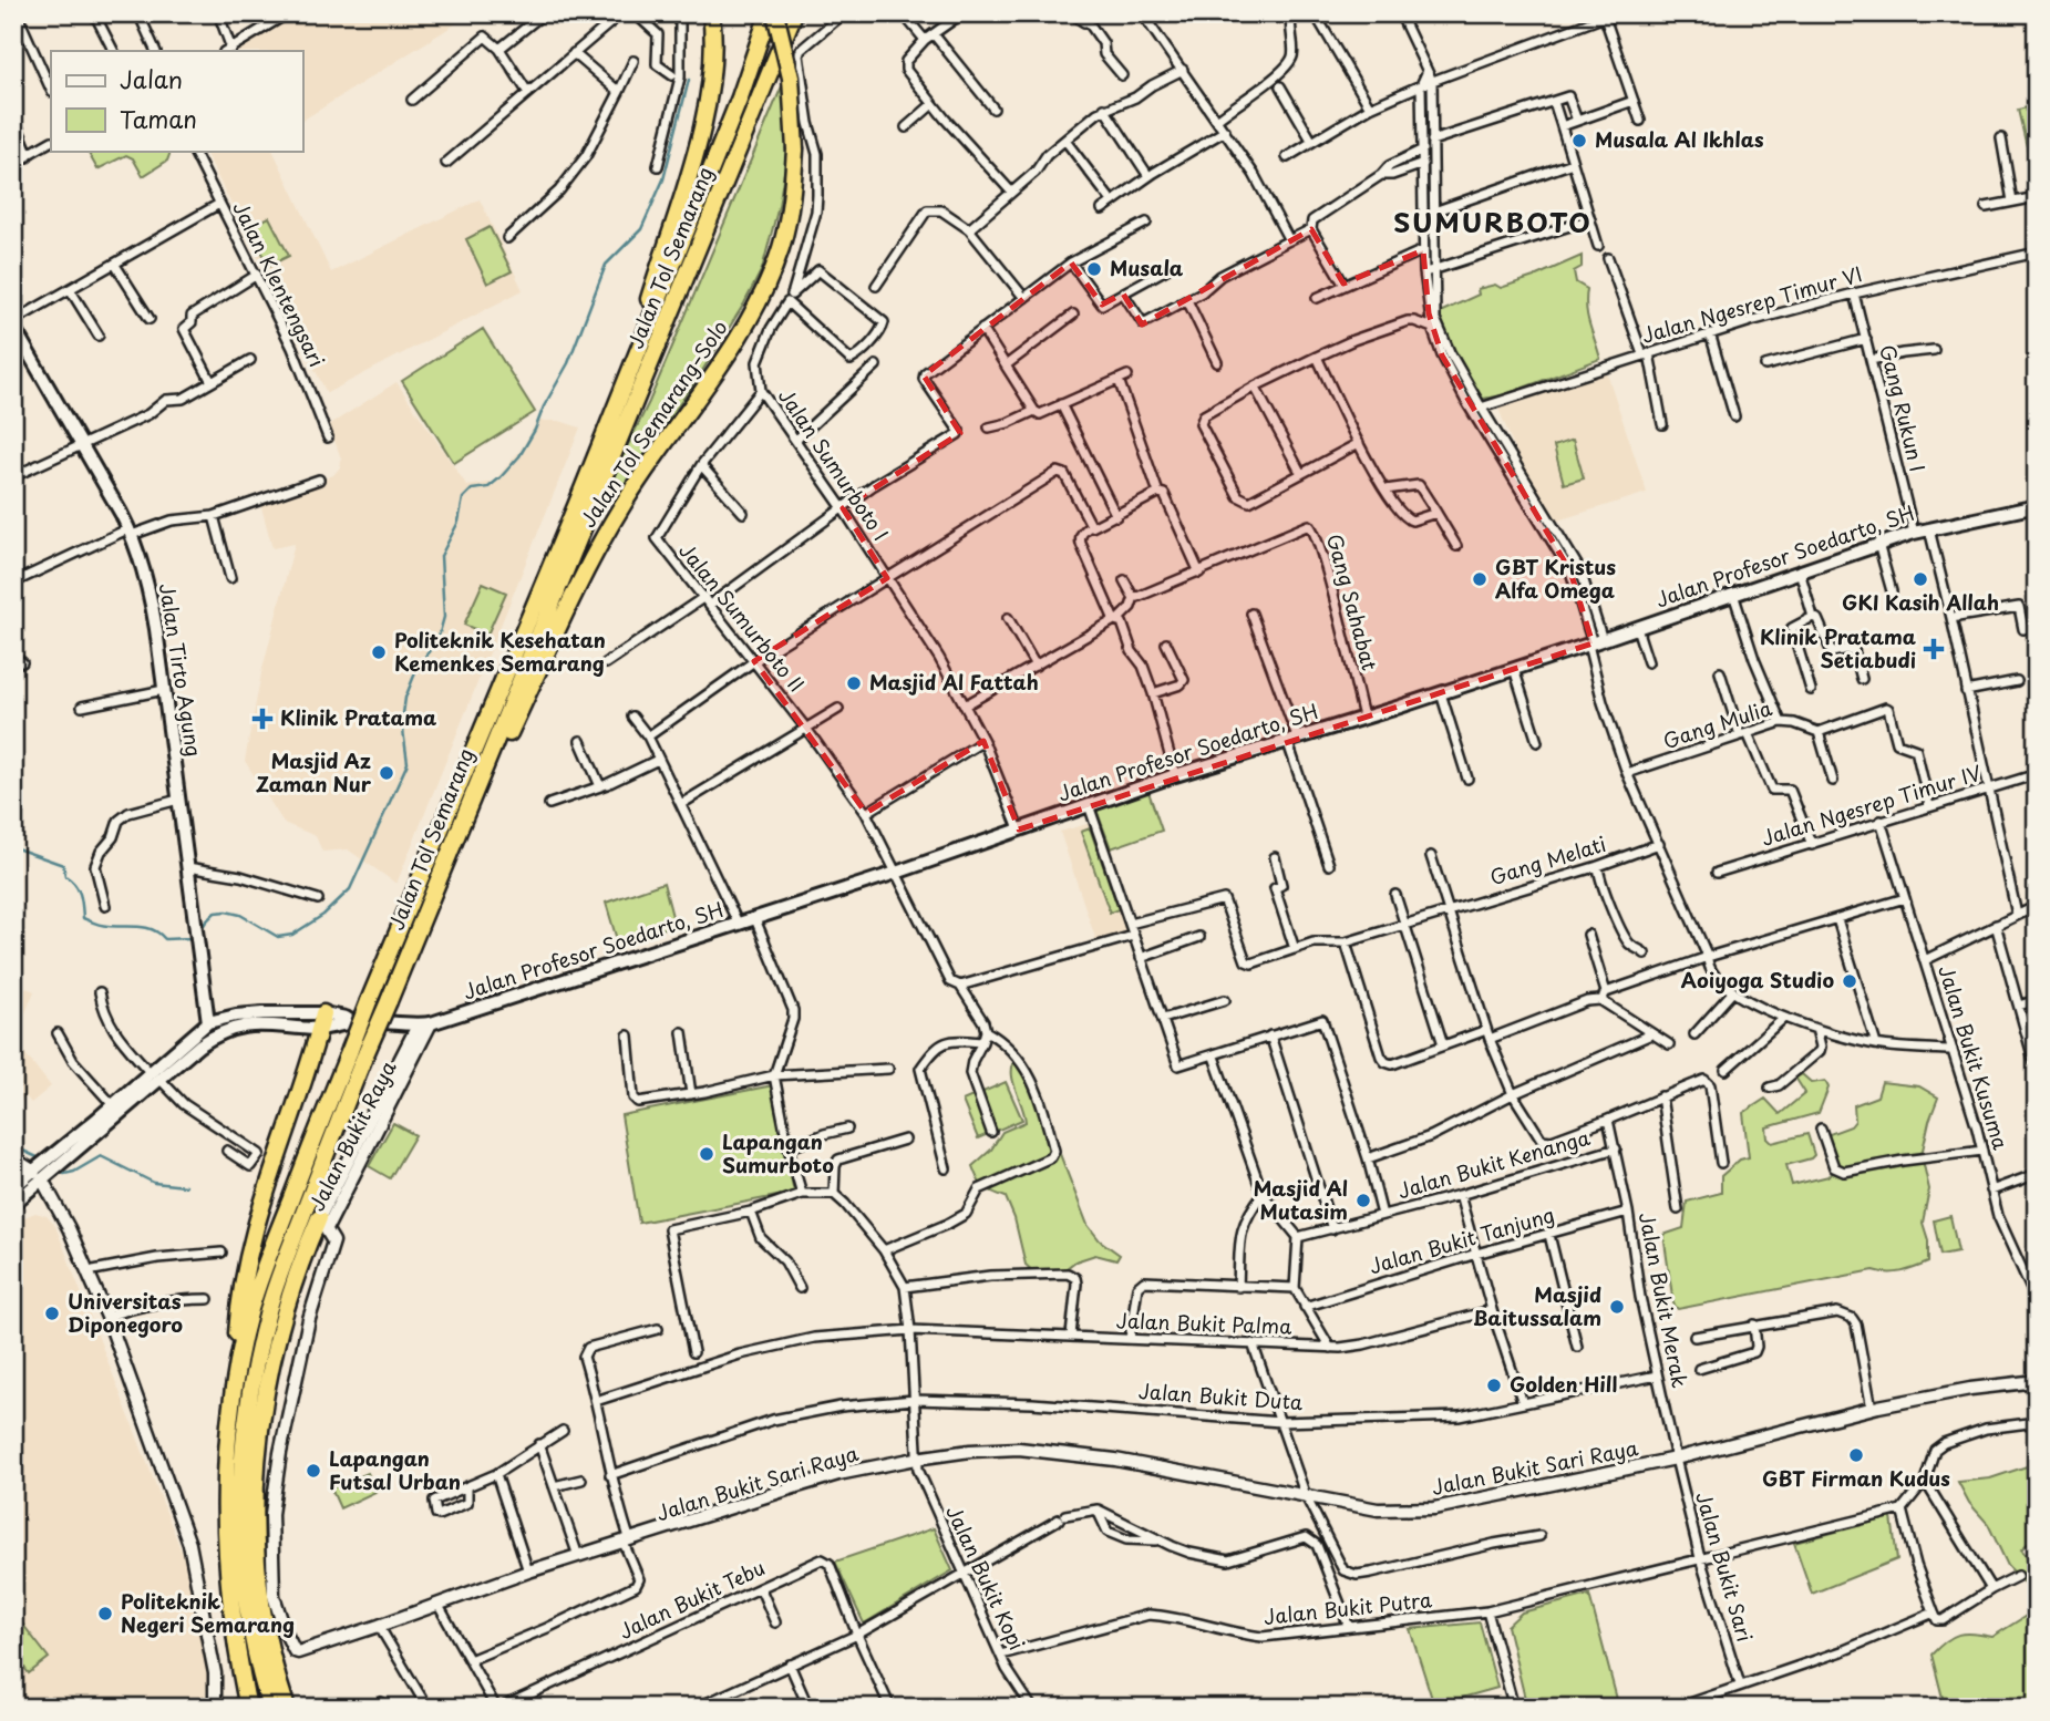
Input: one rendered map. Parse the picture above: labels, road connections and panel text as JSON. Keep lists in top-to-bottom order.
{
  "streets": {
    "highway": ["Jalan Tol Semarang", "Jalan Tol Semarang–Solo"],
    "main road": ["Jalan Profesor Soedarto, SH", "Jalan Tirto Agung"],
    "street": [
      "Jalan Klentengsari",
      "Jalan Ngesrep Timur VI",
      "Gang Rukun I",
      "Jalan Sumurboto I",
      "Gang Sahabat",
      "Jalan Sumurboto II",
      "Gang Mulia",
      "Jalan Ngesrep Timur IV",
      "Gang Melati",
      "Jalan Bukit Kusuma",
      "Jalan Bukit Raya",
      "Jalan Bukit Kenanga",
      "Jalan Bukit Tanjung",
      "Jalan Bukit Merak",
      "Jalan Bukit Palma",
      "Jalan Bukit Duta",
      "Jalan Bukit Sari Raya",
      "Jalan Bukit Sari",
      "Jalan Bukit Kopi",
      "Jalan Bukit Tebu",
      "Jalan Bukit Putra"
    ]
  },
  "crossings": [
    ["Jalan Tol Semarang", "Jalan Tol Semarang–Solo"],
    ["Jalan Ngesrep Timur VI", "Gang Rukun I"],
    ["Gang Rukun I", "Jalan Profesor Soedarto, SH"],
    ["Jalan Sumurboto I", "Jalan Profesor Soedarto, SH"],
    ["Jalan Sumurboto I", "Jalan Sumurboto II"],
    ["Jalan Profesor Soedarto, SH", "Gang Sahabat"],
    ["Jalan Profesor Soedarto, SH", "Jalan Sumurboto II"],
    ["Jalan Profesor Soedarto, SH", "Jalan Bukit Raya"],
    ["Jalan Ngesrep Timur IV", "Jalan Bukit Kusuma"],
    ["Jalan Bukit Raya", "Jalan Bukit Sari Raya"],
    ["Jalan Bukit Kenanga", "Jalan Bukit Merak"],
    ["Jalan Bukit Tanjung", "Jalan Bukit Merak"],
    ["Jalan Bukit Merak", "Jalan Bukit Duta"],
    ["Jalan Bukit Merak", "Jalan Bukit Sari Raya"],
    ["Jalan Bukit Merak", "Jalan Bukit Sari"],
    ["Jalan Bukit Palma", "Jalan Bukit Kopi"],
    ["Jalan Bukit Duta", "Jalan Bukit Kopi"],
    ["Jalan Bukit Sari Raya", "Jalan Bukit Sari"],
    ["Jalan Bukit Sari Raya", "Jalan Bukit Kopi"],
    ["Jalan Bukit Sari", "Jalan Bukit Putra"],
    ["Jalan Bukit Kopi", "Jalan Bukit Putra"]
  ],
  "districts": ["SUMURBOTO"],
  "places": {
    "other": [
      "Musala Al Ikhlas",
      "Musala",
      "GBT Kristus Alfa Omega",
      "GKI Kasih Allah",
      "Politeknik Kesehatan Kemenkes Semarang",
      "Masjid Al Fattah",
      "Masjid Az Zaman Nur",
      "Aoiyoga Studio",
      "Lapangan Sumurboto",
      "Masjid Al Mutasim",
      "Masjid Baitussalam",
      "Universitas Diponegoro",
      "Golden Hill",
      "GBT Firman Kudus",
      "Lapangan Futsal Urban",
      "Politeknik Negeri Semarang"
    ],
    "health": ["Klinik Pratama Setiabudi", "Klinik Pratama"]
  },
  "legend": ["Jalan", "Taman"]
}
